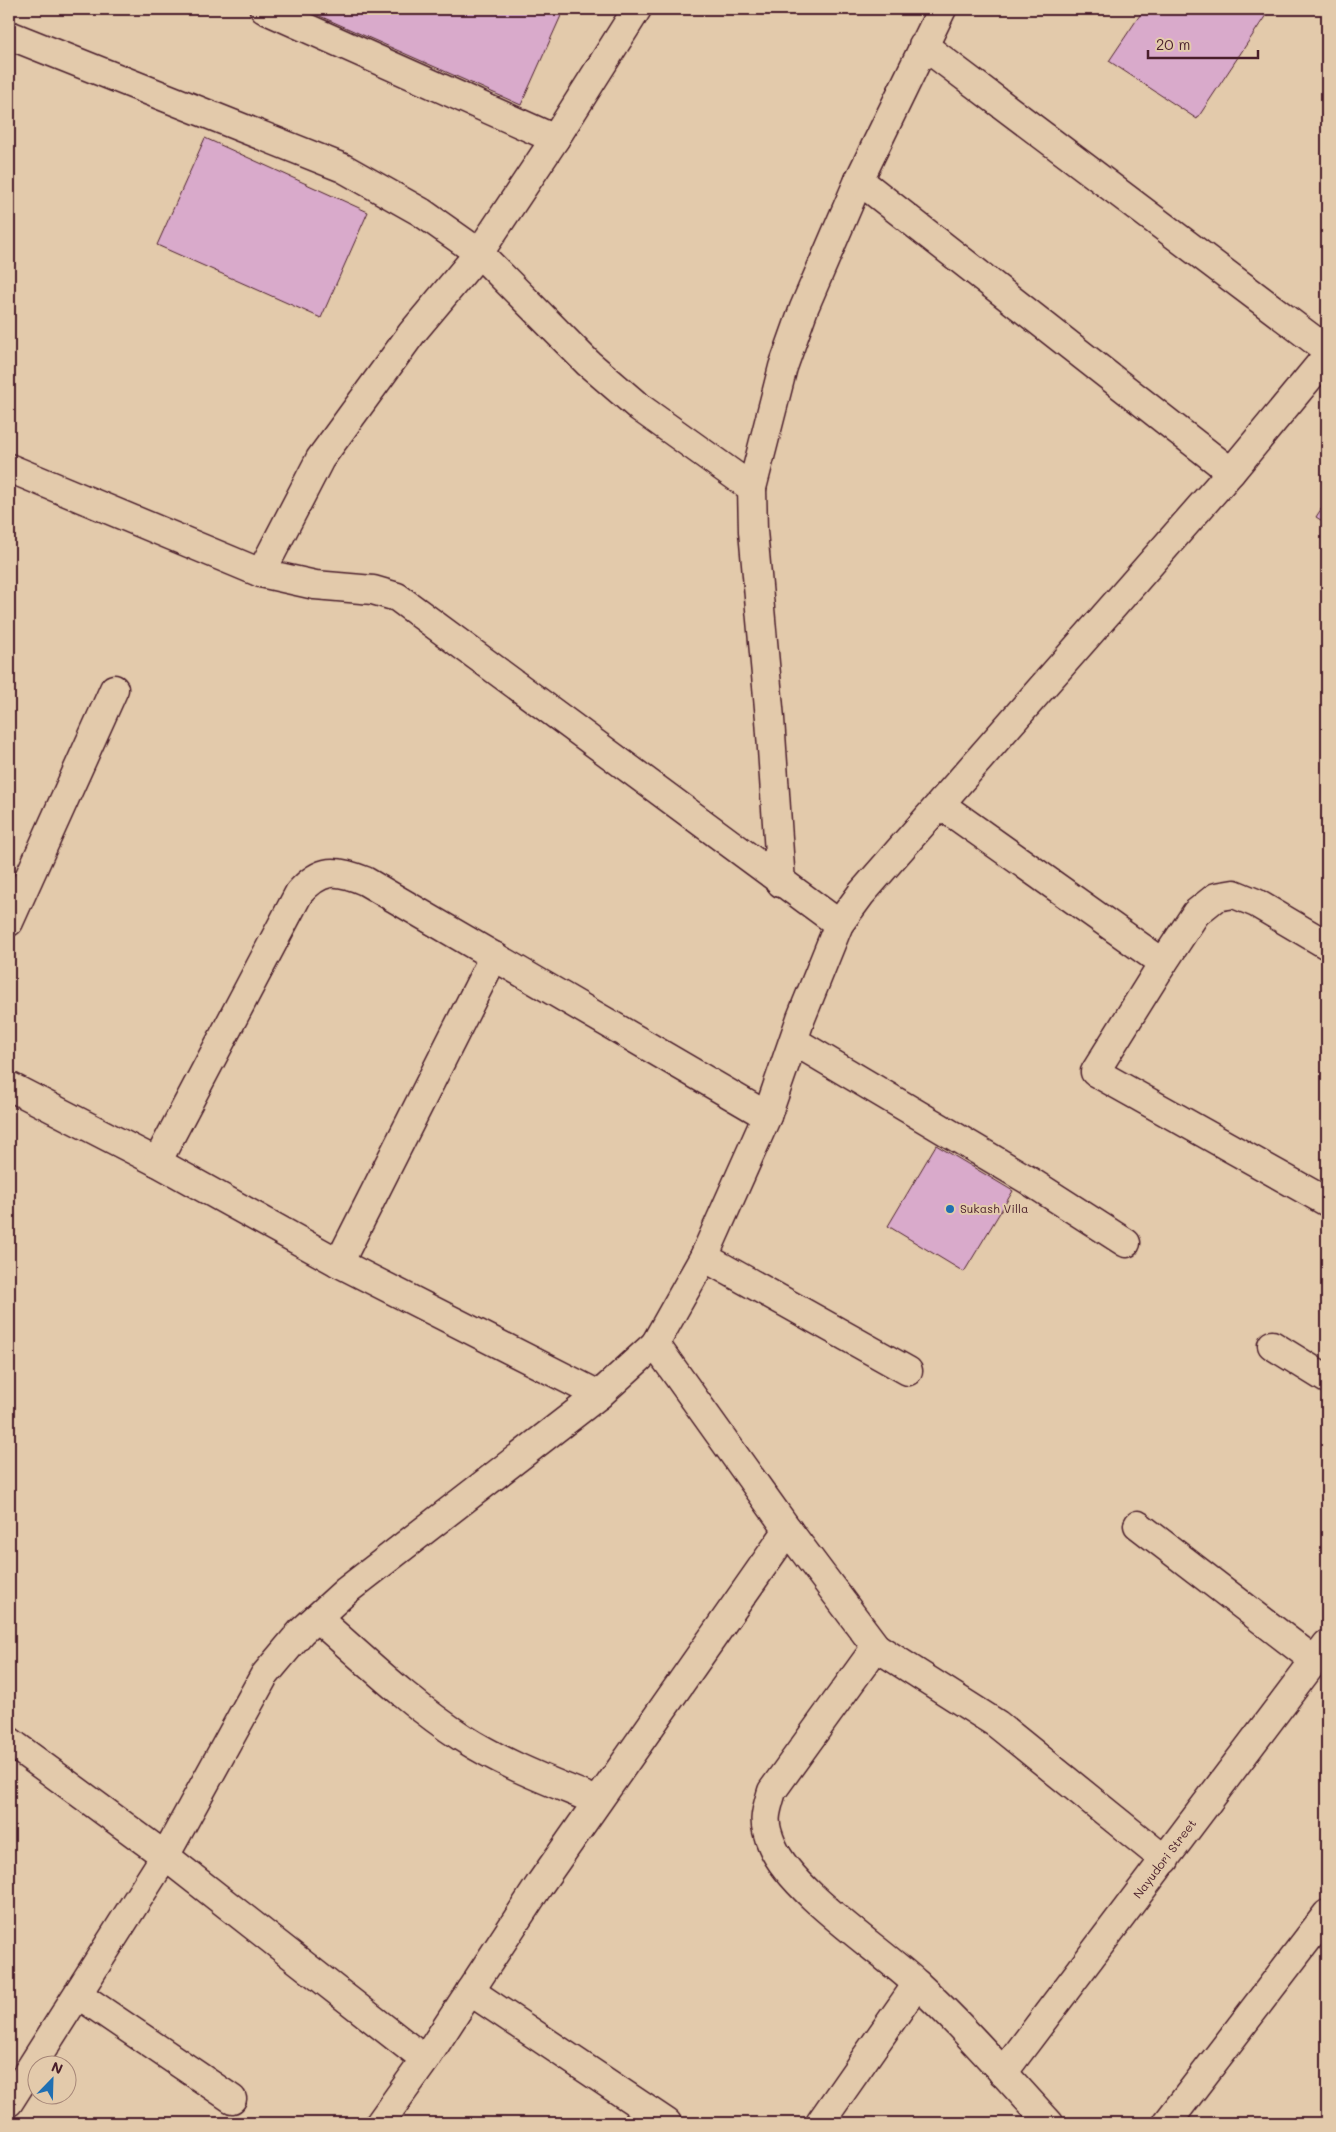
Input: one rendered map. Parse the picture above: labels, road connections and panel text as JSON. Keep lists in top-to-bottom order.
{
  "streets": {
    "street": ["Nayudori Street"]
  },
  "places": ["Sukash Villa"],
  "scale_bar": "20 m",
  "north": "top right"
}
